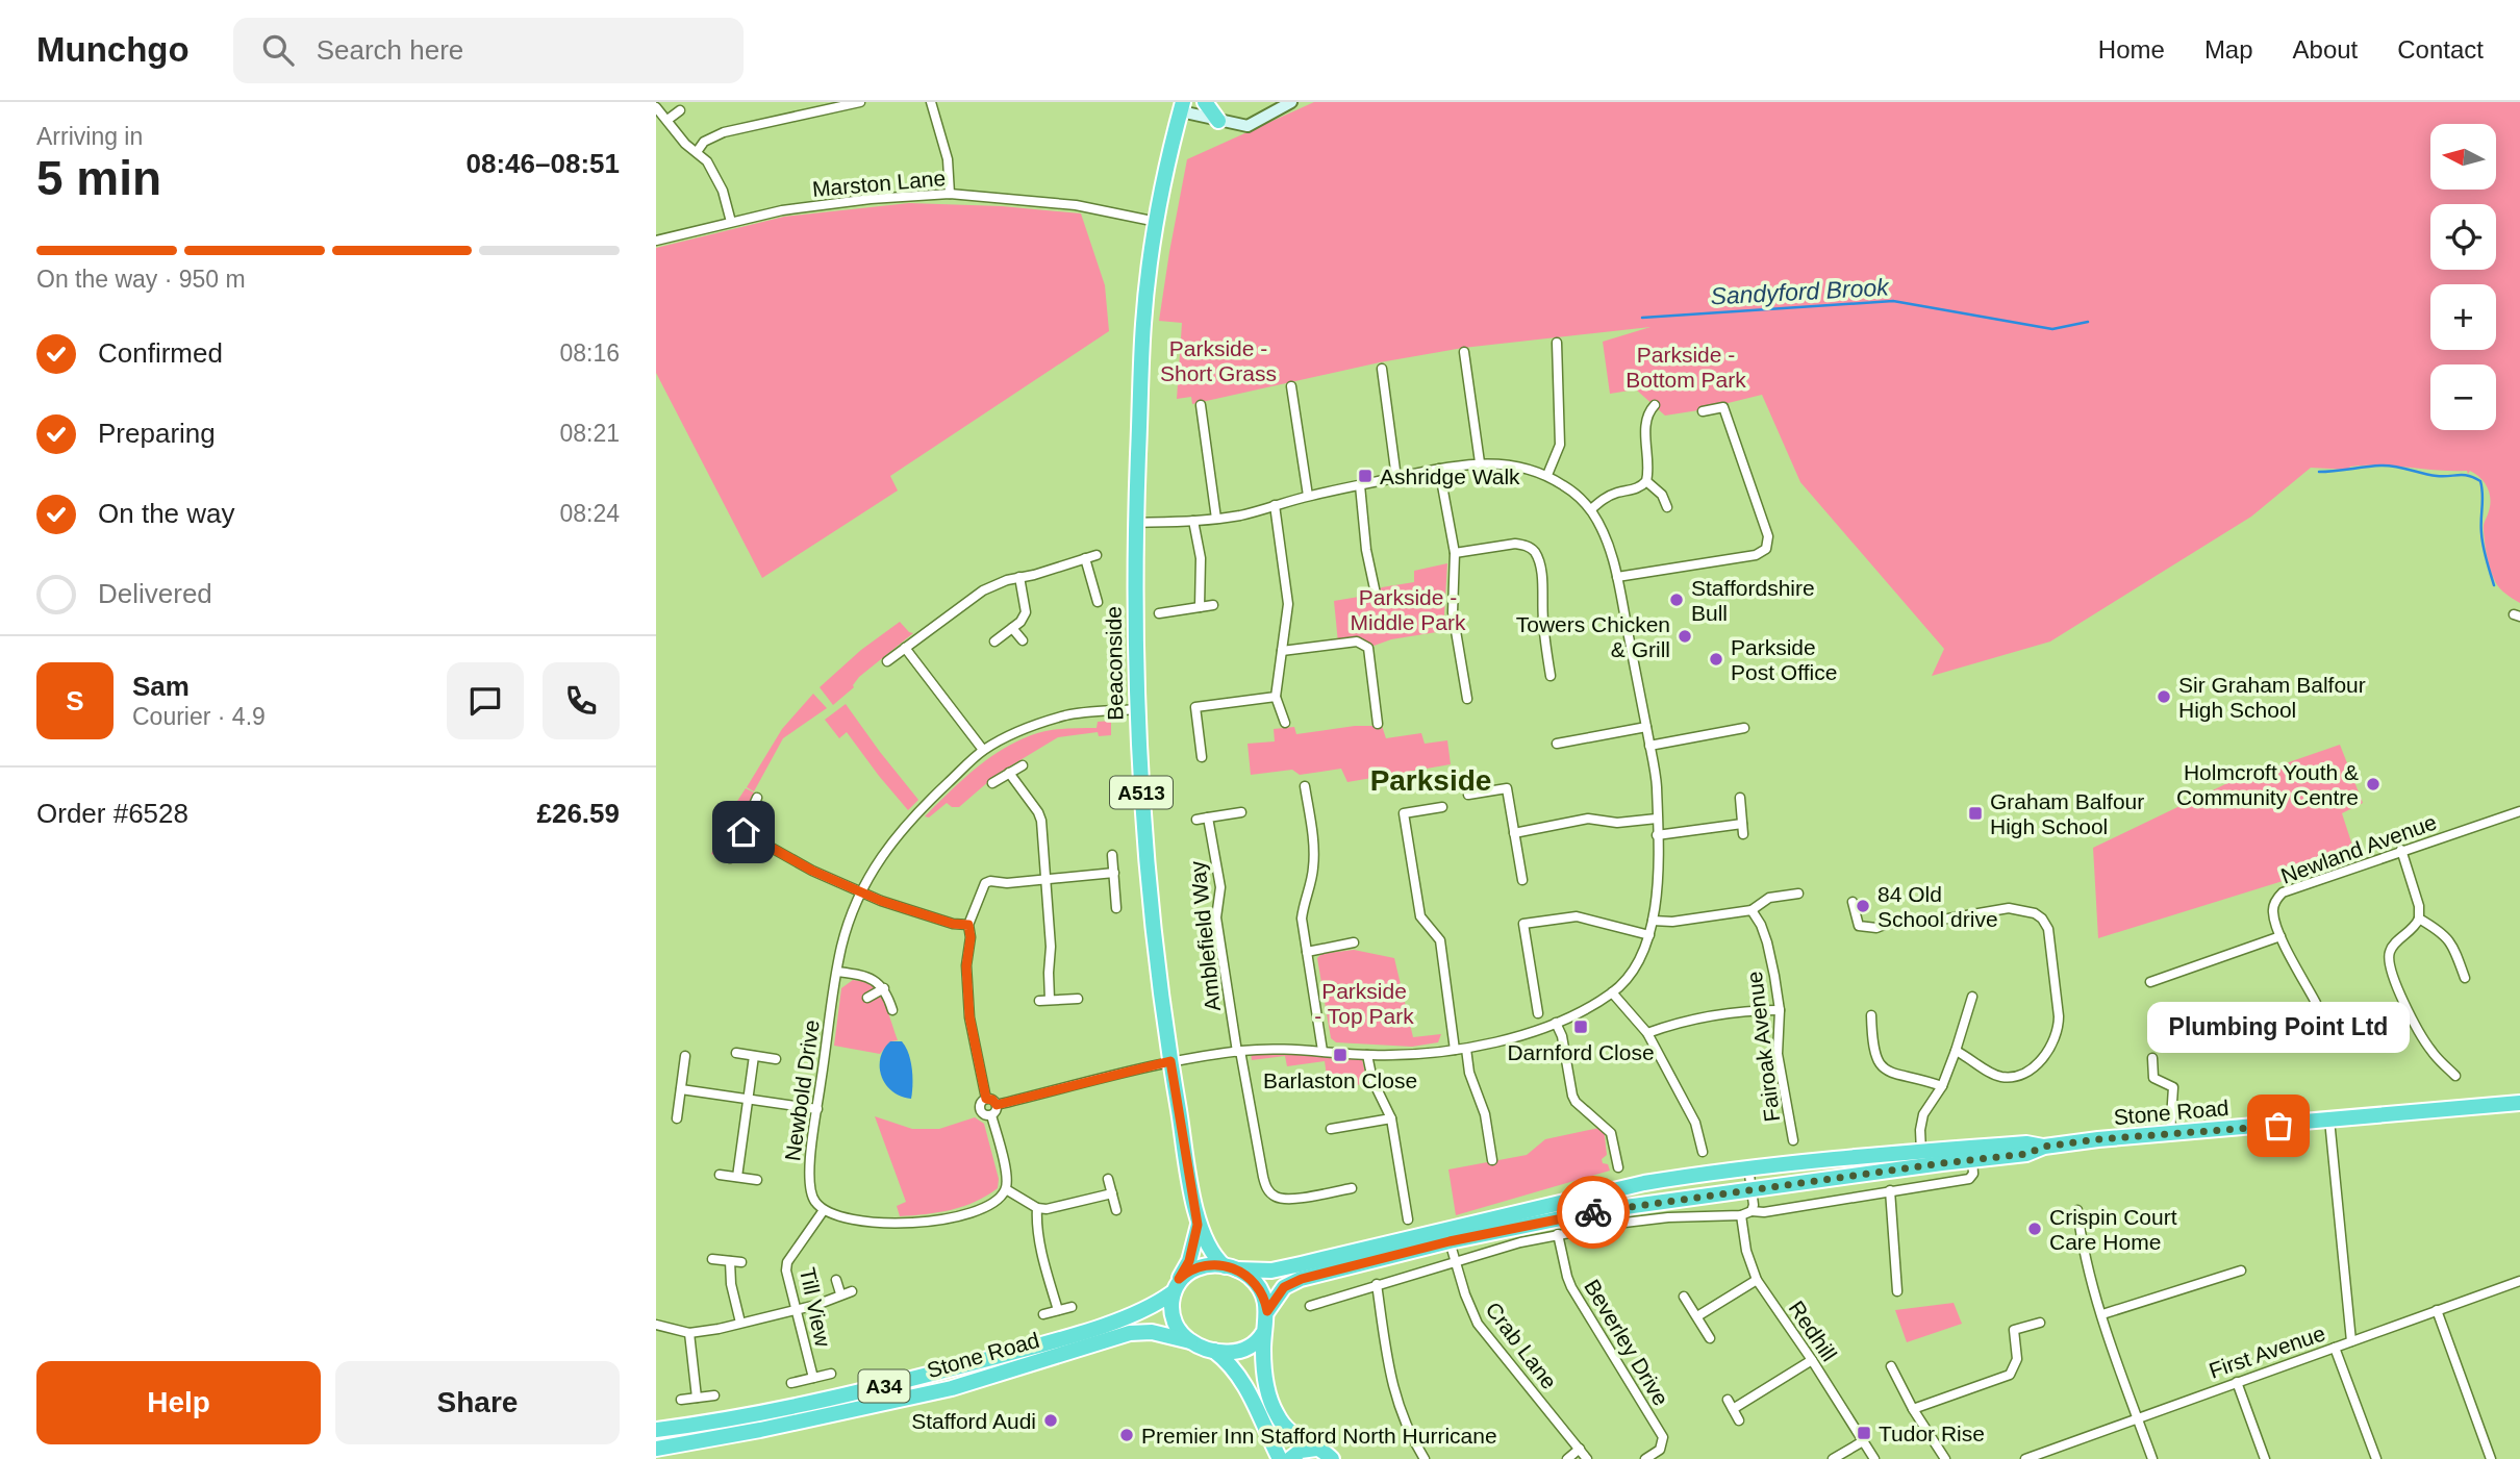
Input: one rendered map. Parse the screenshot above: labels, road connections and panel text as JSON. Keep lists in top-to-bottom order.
{
  "streets": {
    "highway": [
      "Beaconside",
      "A513",
      "Stone Road",
      "A34"
    ],
    "street": [
      "Marston Lane",
      "Newland Avenue",
      "Amblefield Way",
      "Fairoak Avenue",
      "Newbold Drive",
      "Till View",
      "Redhill",
      "Beverley Drive",
      "Crab Lane",
      "First Avenue"
    ]
  },
  "crossings": [
    ["Marston Lane", "Beaconside"],
    ["Beaconside", "Newbold Drive"],
    ["Beaconside", "Stone Road"],
    ["Newbold Drive", "Till View"],
    ["Stone Road", "Crab Lane"]
  ],
  "districts": ["Parkside"],
  "water": ["Sandyford Brook"],
  "parks": [
    "Parkside - Short Grass",
    "Parkside - Bottom Park",
    "Parkside - Middle Park",
    "Parkside - Top Park"
  ],
  "places": {
    "transit": [
      "Ashridge Walk",
      "Graham Balfour High School",
      "Darnford Close",
      "Barlaston Close",
      "Tudor Rise"
    ],
    "other": [
      "Staffordshire Bull",
      "Towers Chicken & Grill",
      "Parkside Post Office",
      "Sir Graham Balfour High School",
      "Holmcroft Youth & Community Centre",
      "84 Old School drive",
      "Plumbing Point Ltd",
      "Crispin Court Care Home",
      "Stafford Audi",
      "Premier Inn Stafford North Hurricane"
    ]
  },
  "north": "left",
  "page": {
    "header": "Munchgo",
    "search": "Search here",
    "nav": [
      "Home",
      "Map",
      "About",
      "Contact"
    ],
    "heading": ["5 min", "Arriving in", "08:46–08:51"],
    "panel": [
      "Sam",
      "Courier · 4.9",
      "Order #6528",
      "£26.59"
    ],
    "map_buttons": ["+", "−"],
    "bar": "On the way · 950 m",
    "list": [
      ["Confirmed", "08:16"],
      ["Preparing", "08:21"],
      ["On the way", "08:24"],
      "Delivered"
    ],
    "round": "S",
    "bubble": "Plumbing Point Ltd",
    "buttons": ["Help", "Share"]
  }
}
